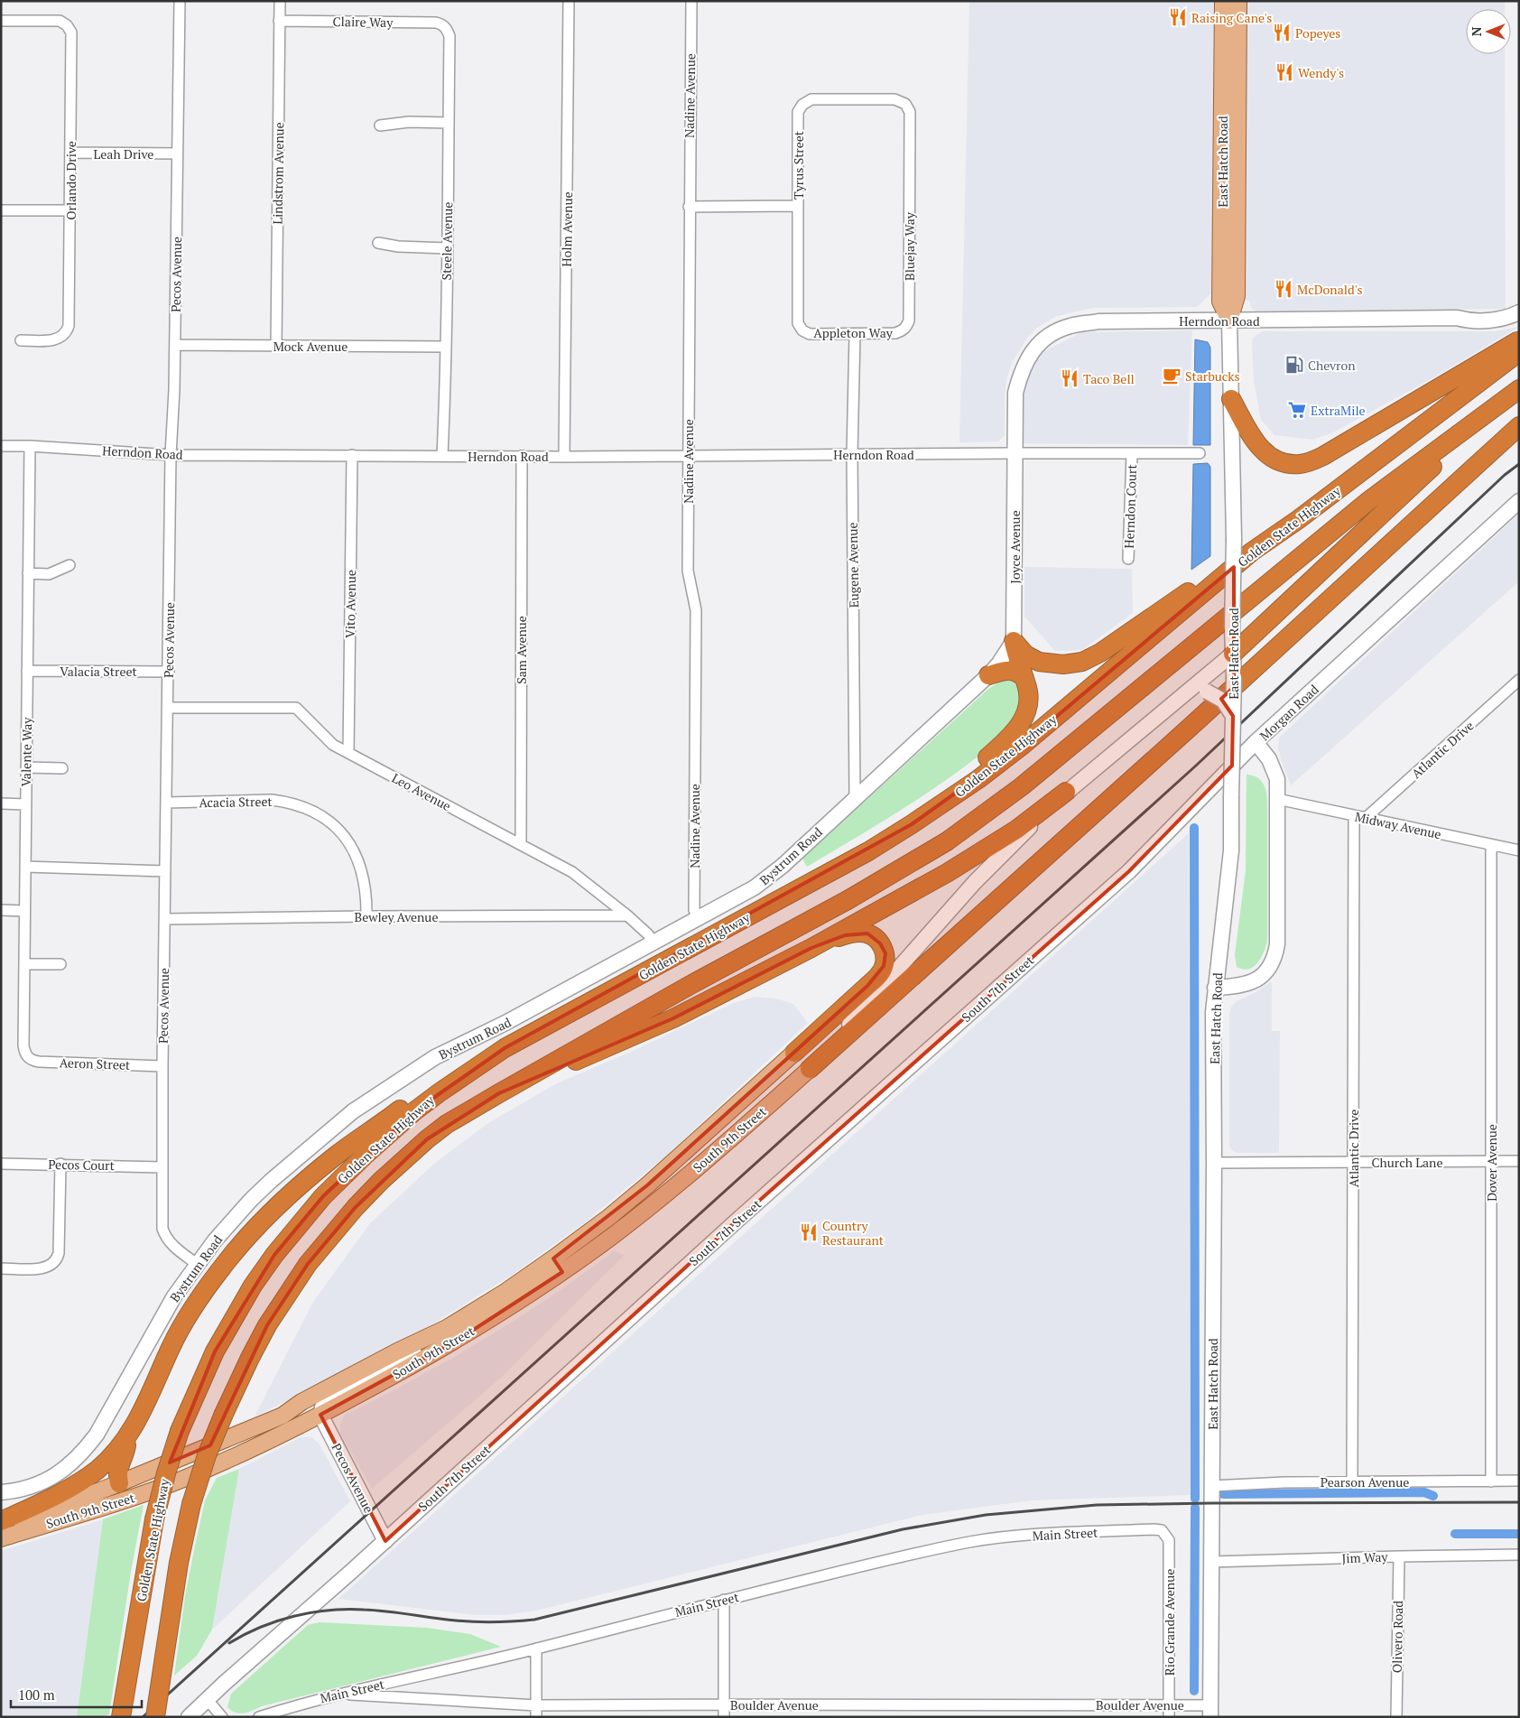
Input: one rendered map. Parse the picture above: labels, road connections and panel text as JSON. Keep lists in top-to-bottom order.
{
  "streets": {
    "highway": ["Golden State Highway"],
    "main road": ["East Hatch Road", "South 9th Street"],
    "street": [
      "Claire Way",
      "Nadine Avenue",
      "Leah Drive",
      "Tyrus Street",
      "Lindstrom Avenue",
      "Orlando Drive",
      "Holm Avenue",
      "Steele Avenue",
      "Bluejay Way",
      "Pecos Avenue",
      "Herndon Road",
      "Appleton Way",
      "Mock Avenue",
      "Herndon Court",
      "Joyce Avenue",
      "Eugene Avenue",
      "Vito Avenue",
      "Sam Avenue",
      "Valacia Street",
      "Morgan Road",
      "Atlantic Drive",
      "Valente Way",
      "Leo Avenue",
      "Acacia Street",
      "Midway Avenue",
      "Bystrum Road",
      "Bewley Avenue",
      "South 7th Street",
      "Aeron Street",
      "Church Lane",
      "Dover Avenue",
      "Pecos Court",
      "Pearson Avenue",
      "Main Street",
      "Jim Way",
      "Rio Grande Avenue",
      "Olivero Road",
      "Boulder Avenue"
    ]
  },
  "crossings": [
    ["Claire Way", "Lindstrom Avenue"],
    ["Claire Way", "Steele Avenue"],
    ["Nadine Avenue", "Herndon Road"],
    ["Nadine Avenue", "Bystrum Road"],
    ["Leah Drive", "Orlando Drive"],
    ["Leah Drive", "Pecos Avenue"],
    ["East Hatch Road", "Herndon Road"],
    ["East Hatch Road", "Morgan Road"],
    ["East Hatch Road", "Church Lane"],
    ["East Hatch Road", "Pearson Avenue"],
    ["East Hatch Road", "Jim Way"],
    ["East Hatch Road", "Boulder Avenue"],
    ["Tyrus Street", "Bluejay Way"],
    ["Tyrus Street", "Appleton Way"],
    ["Lindstrom Avenue", "Mock Avenue"],
    ["Holm Avenue", "Herndon Road"],
    ["Steele Avenue", "Herndon Road"],
    ["Steele Avenue", "Mock Avenue"],
    ["Bluejay Way", "Appleton Way"],
    ["Pecos Avenue", "Herndon Road"],
    ["Pecos Avenue", "Mock Avenue"],
    ["Pecos Avenue", "Valacia Street"],
    ["Pecos Avenue", "Leo Avenue"],
    ["Pecos Avenue", "Acacia Street"],
    ["Pecos Avenue", "Bystrum Road"],
    ["Pecos Avenue", "Bewley Avenue"],
    ["Pecos Avenue", "South 7th Street"],
    ["Pecos Avenue", "Aeron Street"],
    ["Pecos Avenue", "South 9th Street"],
    ["Pecos Avenue", "Pecos Court"],
    ["Herndon Road", "Herndon Court"],
    ["Herndon Road", "Joyce Avenue"],
    ["Herndon Road", "Eugene Avenue"],
    ["Herndon Road", "Vito Avenue"],
    ["Herndon Road", "Sam Avenue"],
    ["Herndon Road", "Valente Way"],
    ["Appleton Way", "Eugene Avenue"],
    ["Joyce Avenue", "Bystrum Road"],
    ["Eugene Avenue", "Bystrum Road"],
    ["Vito Avenue", "Leo Avenue"],
    ["Sam Avenue", "Leo Avenue"],
    ["Valacia Street", "Valente Way"],
    ["Morgan Road", "Midway Avenue"],
    ["Morgan Road", "South 7th Street"],
    ["Atlantic Drive", "Midway Avenue"],
    ["Atlantic Drive", "Church Lane"],
    ["Atlantic Drive", "Pearson Avenue"],
    ["Valente Way", "Aeron Street"],
    ["Leo Avenue", "Bystrum Road"],
    ["Leo Avenue", "Bewley Avenue"],
    ["Acacia Street", "Bewley Avenue"],
    ["Midway Avenue", "Dover Avenue"],
    ["Church Lane", "Dover Avenue"],
    ["Dover Avenue", "Pearson Avenue"],
    ["Main Street", "Rio Grande Avenue"],
    ["Main Street", "Boulder Avenue"],
    ["Jim Way", "Olivero Road"],
    ["Rio Grande Avenue", "Boulder Avenue"]
  ],
  "places": {
    "restaurant": [
      "Raising Cane's",
      "Popeyes",
      "Wendy's",
      "McDonald's",
      "Taco Bell",
      "Country Restaurant"
    ],
    "fuel station": ["Chevron"],
    "cafe": ["Starbucks"],
    "supermarket": ["ExtraMile"]
  },
  "scale_bar": "100 m",
  "north": "left"
}
